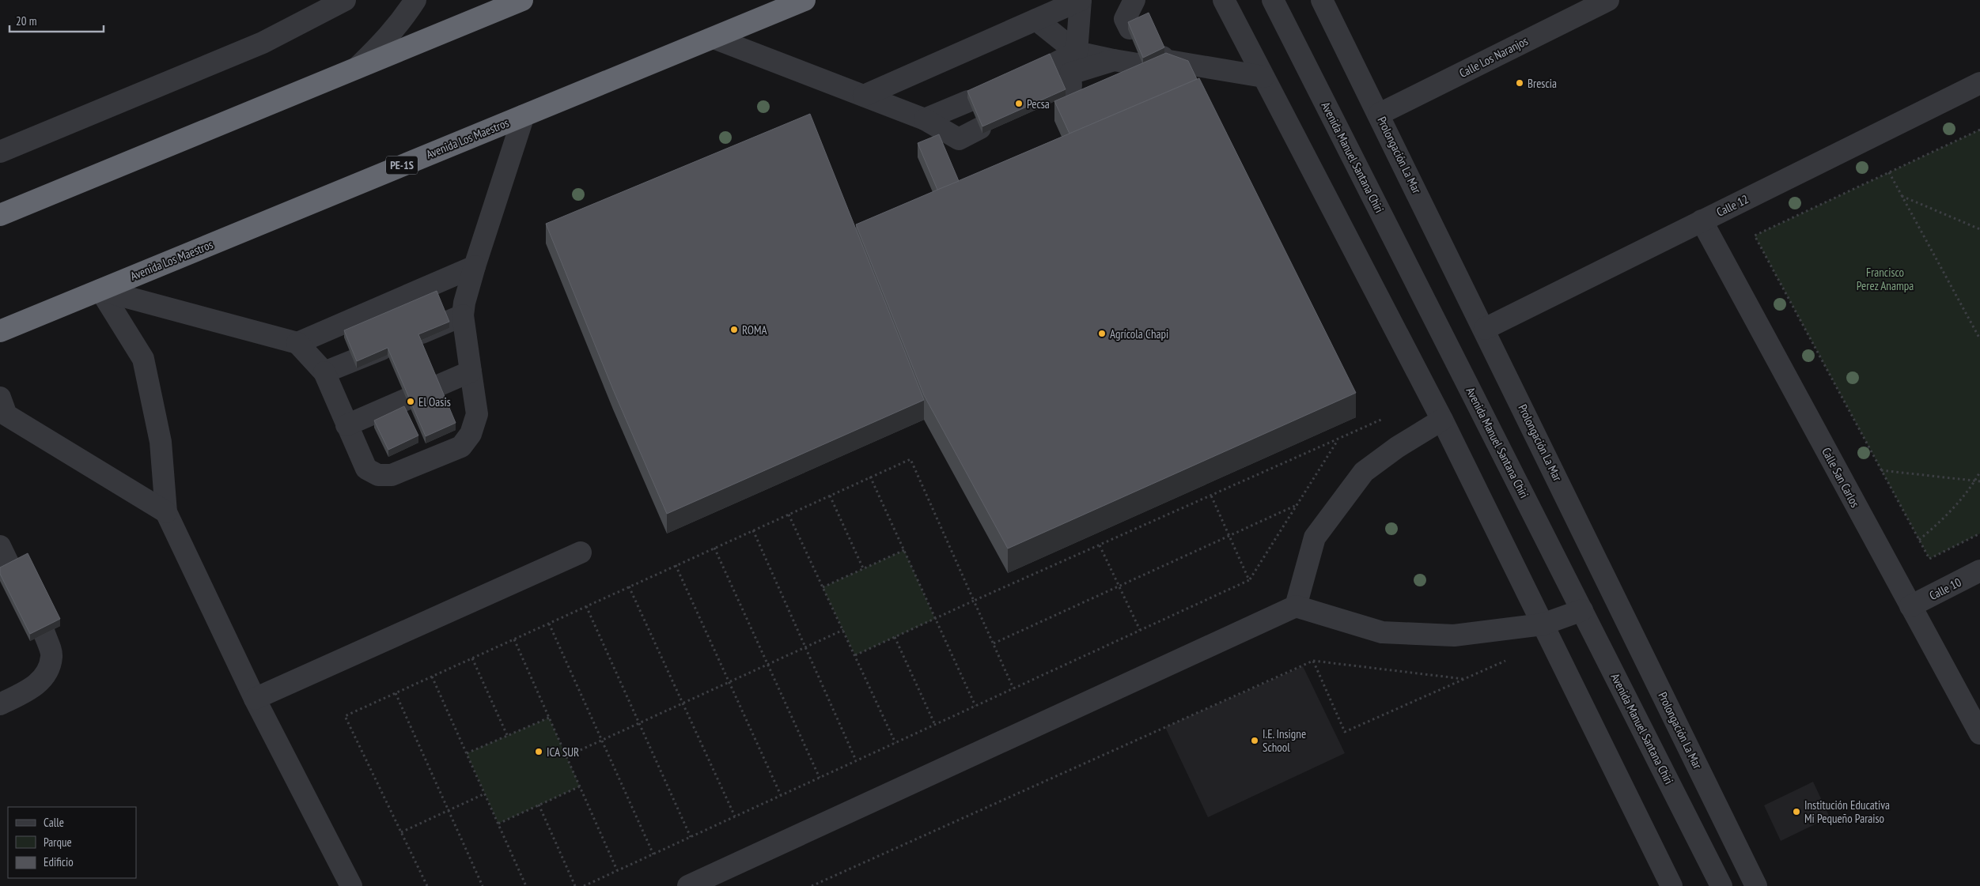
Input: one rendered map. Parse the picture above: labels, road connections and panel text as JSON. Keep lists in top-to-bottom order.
{
  "streets": {
    "highway": ["Avenida Los Maestros", "PE-1S"],
    "street": [
      "Calle Los Naranjos",
      "Prolongación La Mar",
      "Avenida Manuel Santana Chiri",
      "Calle 12",
      "Calle San Carlos",
      "Calle 10"
    ]
  },
  "crossings": [
    ["Calle Los Naranjos", "Prolongación La Mar"],
    ["Prolongación La Mar", "Calle 12"],
    ["Calle 12", "Calle San Carlos"],
    ["Calle San Carlos", "Calle 10"]
  ],
  "parks": ["Francisco Perez Anampa"],
  "places": [
    "Brescia",
    "Pecsa",
    "ROMA",
    "Agrícola Chapi",
    "El Oasis",
    "I.E. Insigne School",
    "ICA SUR",
    "Institución Educativa Mi Pequeño Paraiso"
  ],
  "legend": ["Calle", "Parque", "Edificio"],
  "scale_bar": "20 m"
}
